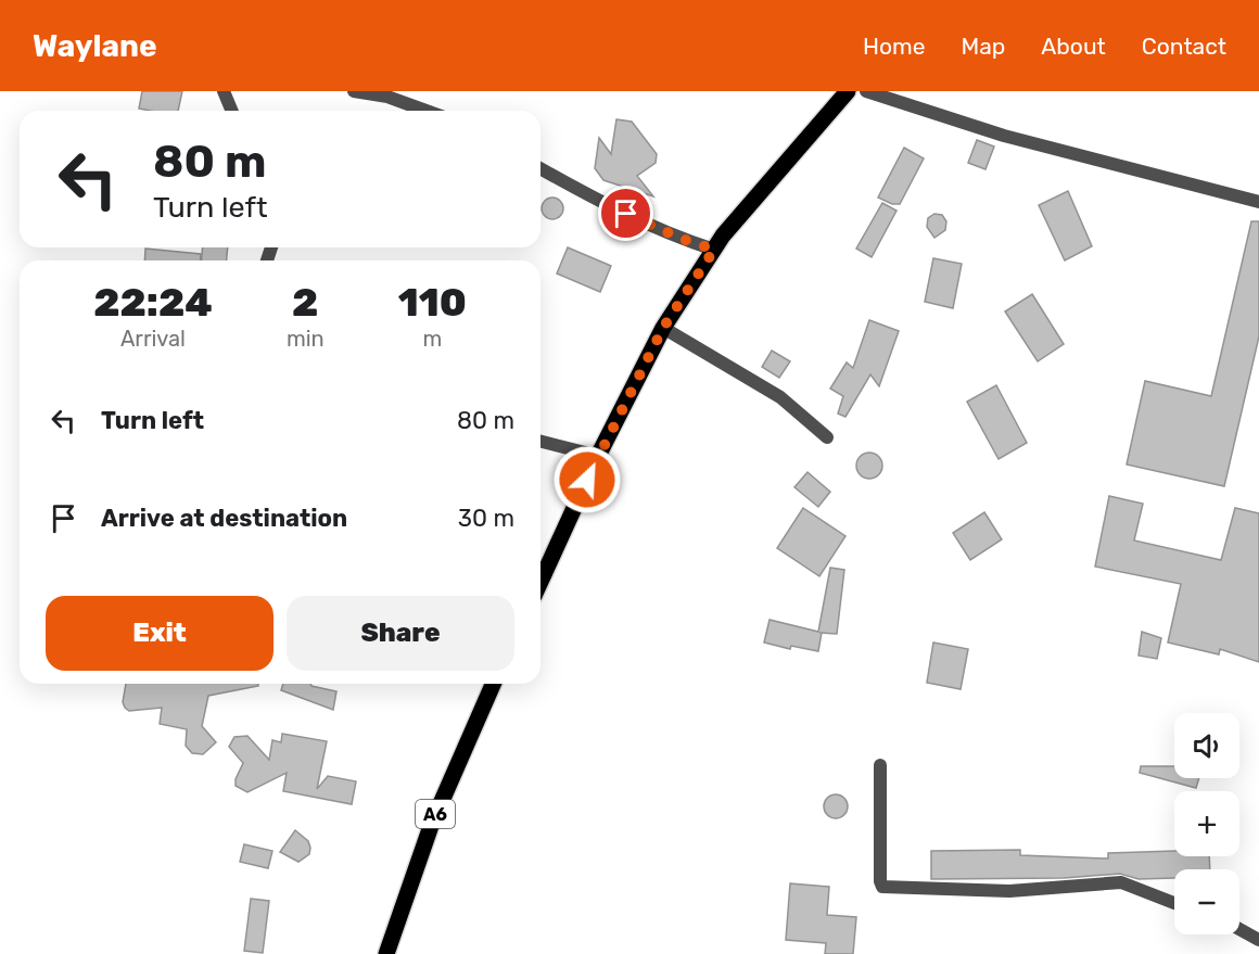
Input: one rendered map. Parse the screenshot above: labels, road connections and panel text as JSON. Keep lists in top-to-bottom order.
{
  "streets": {
    "main road": ["A6"]
  },
  "page": {
    "header": "Waylane",
    "nav": [
      "Home",
      "Map",
      "About",
      "Contact"
    ],
    "turn": ["80 m", "Turn left"],
    "eta": [
      "22:24",
      "Arrival",
      "2",
      "min",
      "110",
      "m"
    ],
    "list": [
      {
        "name": "Turn left",
        "value": "80 m"
      },
      {
        "name": "Arrive at destination",
        "value": "30 m"
      }
    ],
    "buttons": ["Exit", "Share"],
    "map_buttons": ["+", "−"]
  }
}
